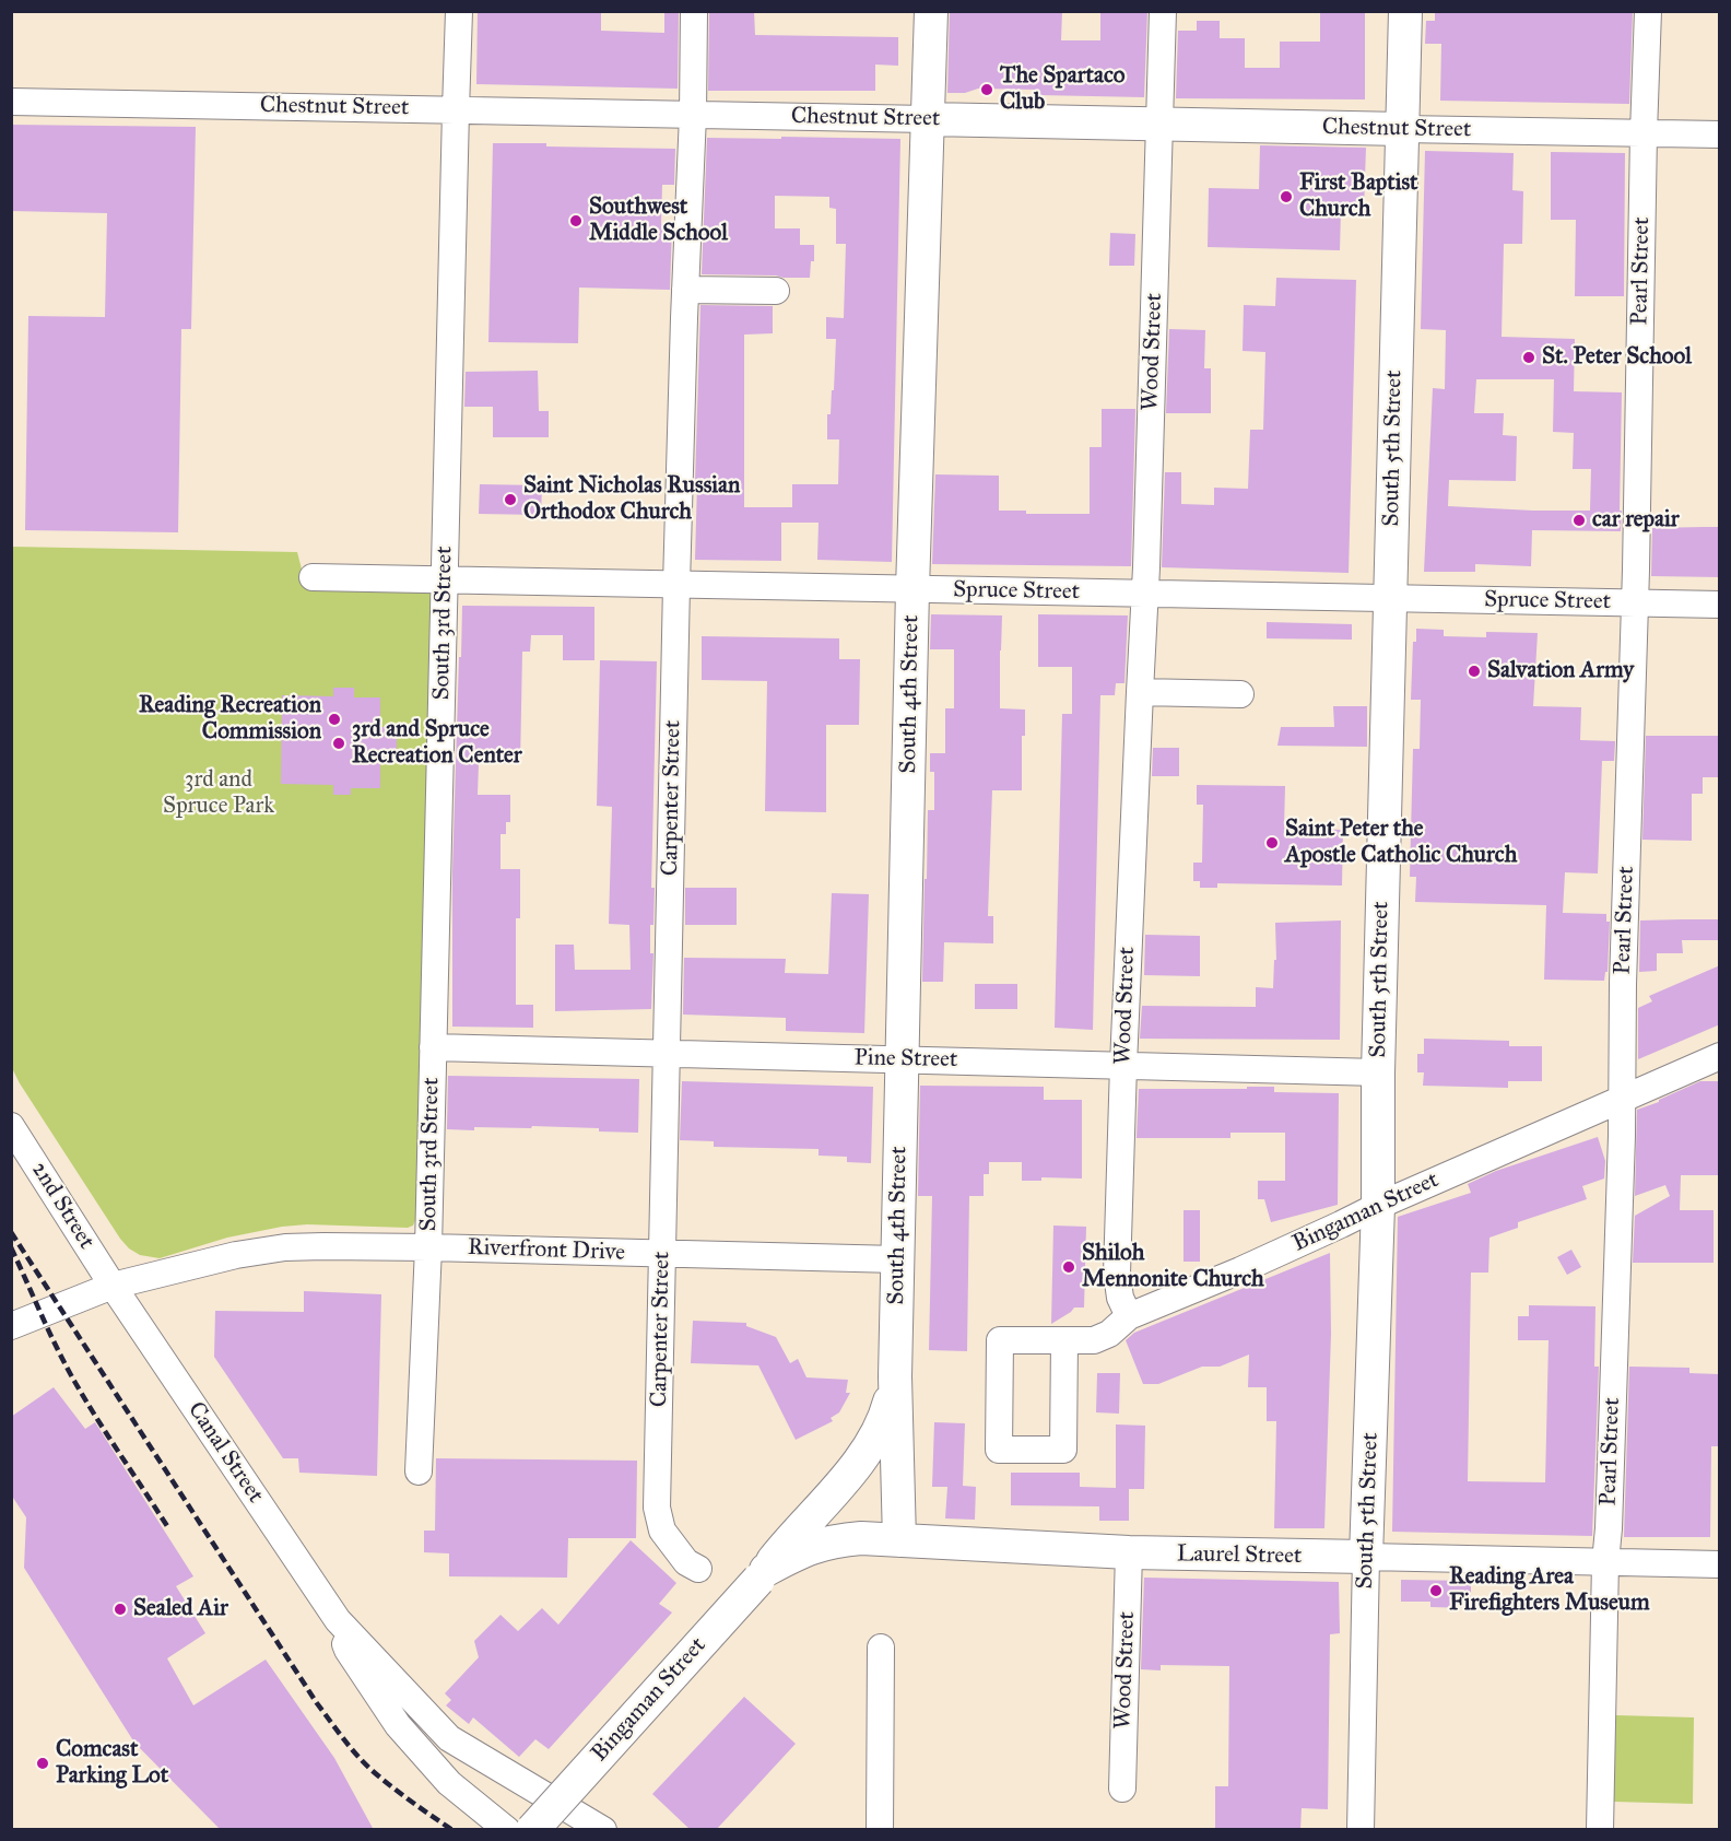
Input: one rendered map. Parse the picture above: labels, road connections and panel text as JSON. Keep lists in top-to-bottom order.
{
  "streets": {
    "main road": [
      "Chestnut Street",
      "South 5th Street",
      "South 4th Street",
      "Bingaman Street",
      "Laurel Street"
    ],
    "street": [
      "Pearl Street",
      "Wood Street",
      "Spruce Street",
      "South 3rd Street",
      "Carpenter Street",
      "Pine Street",
      "2nd Street",
      "Riverfront Drive",
      "Canal Street"
    ]
  },
  "crossings": [
    ["Chestnut Street", "Pearl Street"],
    ["Chestnut Street", "Wood Street"],
    ["Chestnut Street", "South 5th Street"],
    ["Chestnut Street", "South 3rd Street"],
    ["Chestnut Street", "South 4th Street"],
    ["Chestnut Street", "Carpenter Street"],
    ["Pearl Street", "Spruce Street"],
    ["Pearl Street", "Bingaman Street"],
    ["Pearl Street", "Laurel Street"],
    ["Wood Street", "Spruce Street"],
    ["Wood Street", "Pine Street"],
    ["Wood Street", "Bingaman Street"],
    ["Wood Street", "Laurel Street"],
    ["South 5th Street", "Spruce Street"],
    ["South 5th Street", "Pine Street"],
    ["South 5th Street", "Bingaman Street"],
    ["South 5th Street", "Laurel Street"],
    ["Spruce Street", "South 3rd Street"],
    ["Spruce Street", "South 4th Street"],
    ["Spruce Street", "Carpenter Street"],
    ["South 3rd Street", "Pine Street"],
    ["South 3rd Street", "Riverfront Drive"],
    ["South 4th Street", "Pine Street"],
    ["South 4th Street", "Bingaman Street"],
    ["South 4th Street", "Riverfront Drive"],
    ["South 4th Street", "Laurel Street"],
    ["Carpenter Street", "Pine Street"],
    ["Carpenter Street", "Riverfront Drive"],
    ["2nd Street", "Riverfront Drive"],
    ["2nd Street", "Canal Street"],
    ["Bingaman Street", "Laurel Street"],
    ["Riverfront Drive", "Canal Street"]
  ],
  "parks": ["3rd and Spruce Park"],
  "places": [
    "The Spartaco Club",
    "First Baptist Church",
    "Southwest Middle School",
    "St. Peter School",
    "Saint Nicholas Russian Orthodox Church",
    "car repair",
    "Salvation Army",
    "Reading Recreation Commission",
    "3rd and Spruce Recreation Center",
    "Saint Peter the Apostle Catholic Church",
    "Shiloh Mennonite Church",
    "Reading Area Firefighters Museum",
    "Sealed Air",
    "Comcast Parking Lot"
  ]
}
